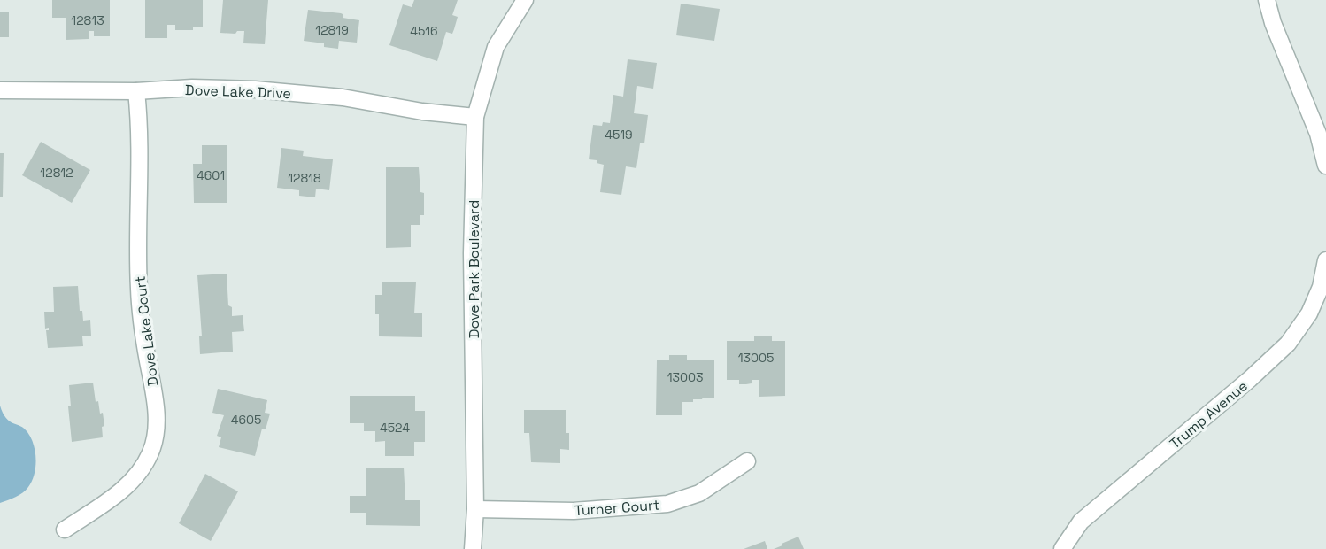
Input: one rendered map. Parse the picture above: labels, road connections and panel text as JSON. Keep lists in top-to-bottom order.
{
  "streets": {
    "street": [
      "Dove Lake Drive",
      "Dove Park Boulevard",
      "Dove Lake Court",
      "Trump Avenue",
      "Turner Court"
    ]
  },
  "crossings": [
    ["Dove Lake Drive", "Dove Park Boulevard"],
    ["Dove Lake Drive", "Dove Lake Court"],
    ["Dove Park Boulevard", "Turner Court"]
  ],
  "house_numbers": [
    "12813",
    "12819",
    "4516",
    "4519",
    "12812",
    "4601",
    "12818",
    "13005",
    "13003",
    "4605",
    "4524"
  ]
}
